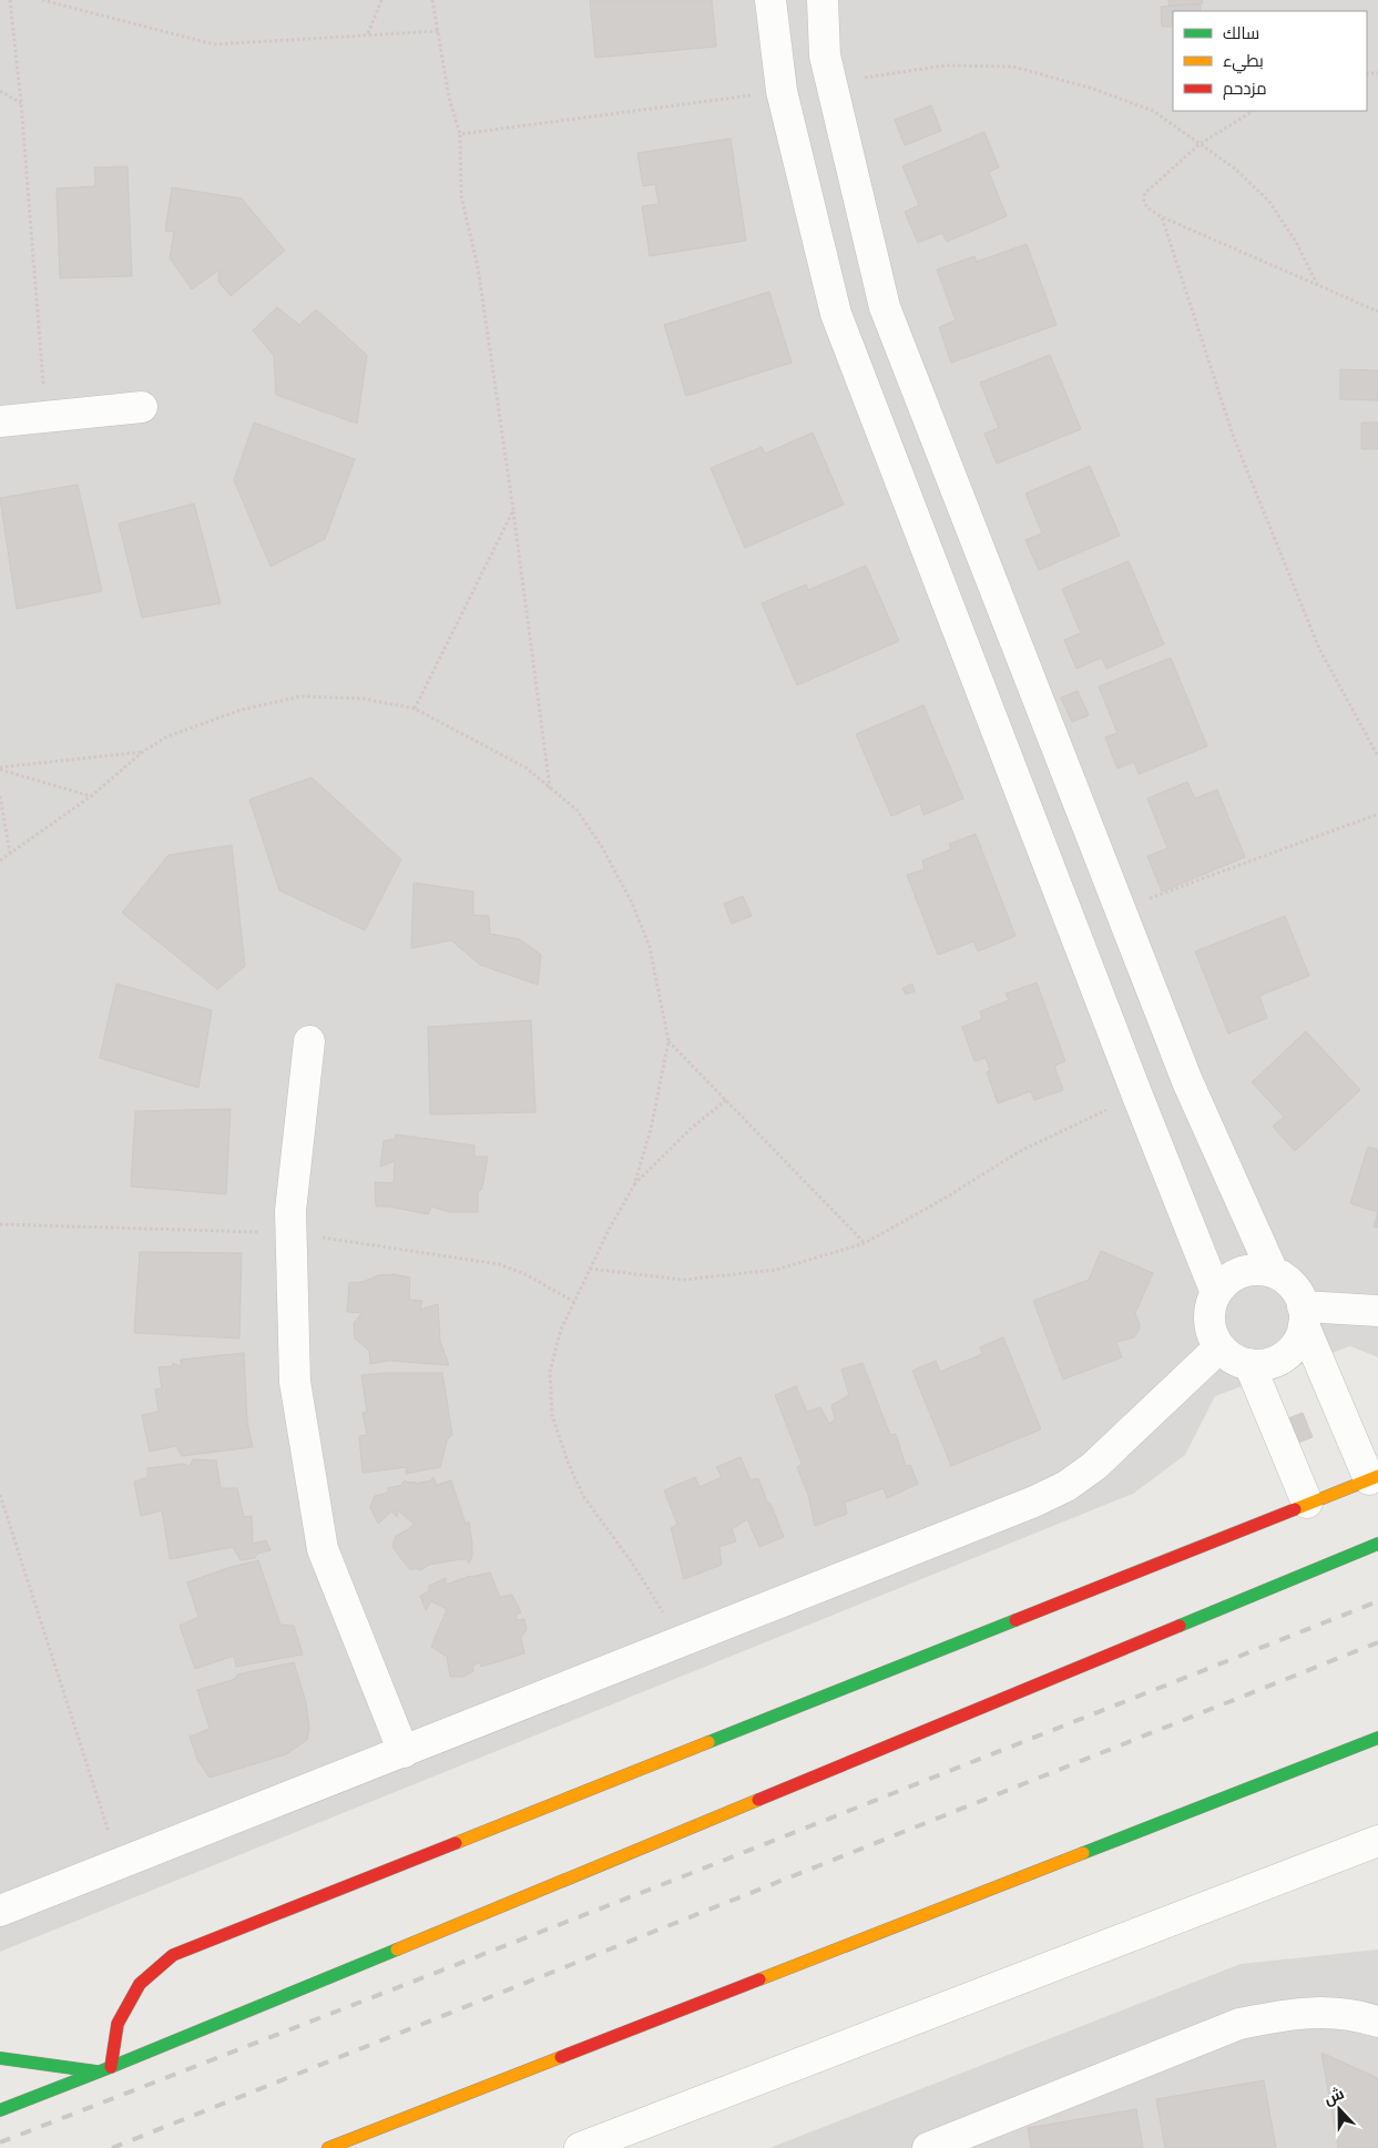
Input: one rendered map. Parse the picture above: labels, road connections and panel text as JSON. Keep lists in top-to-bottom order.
{
  "legend": ["سالك", "بطيء", "مزدحم"],
  "north": "top"
}
